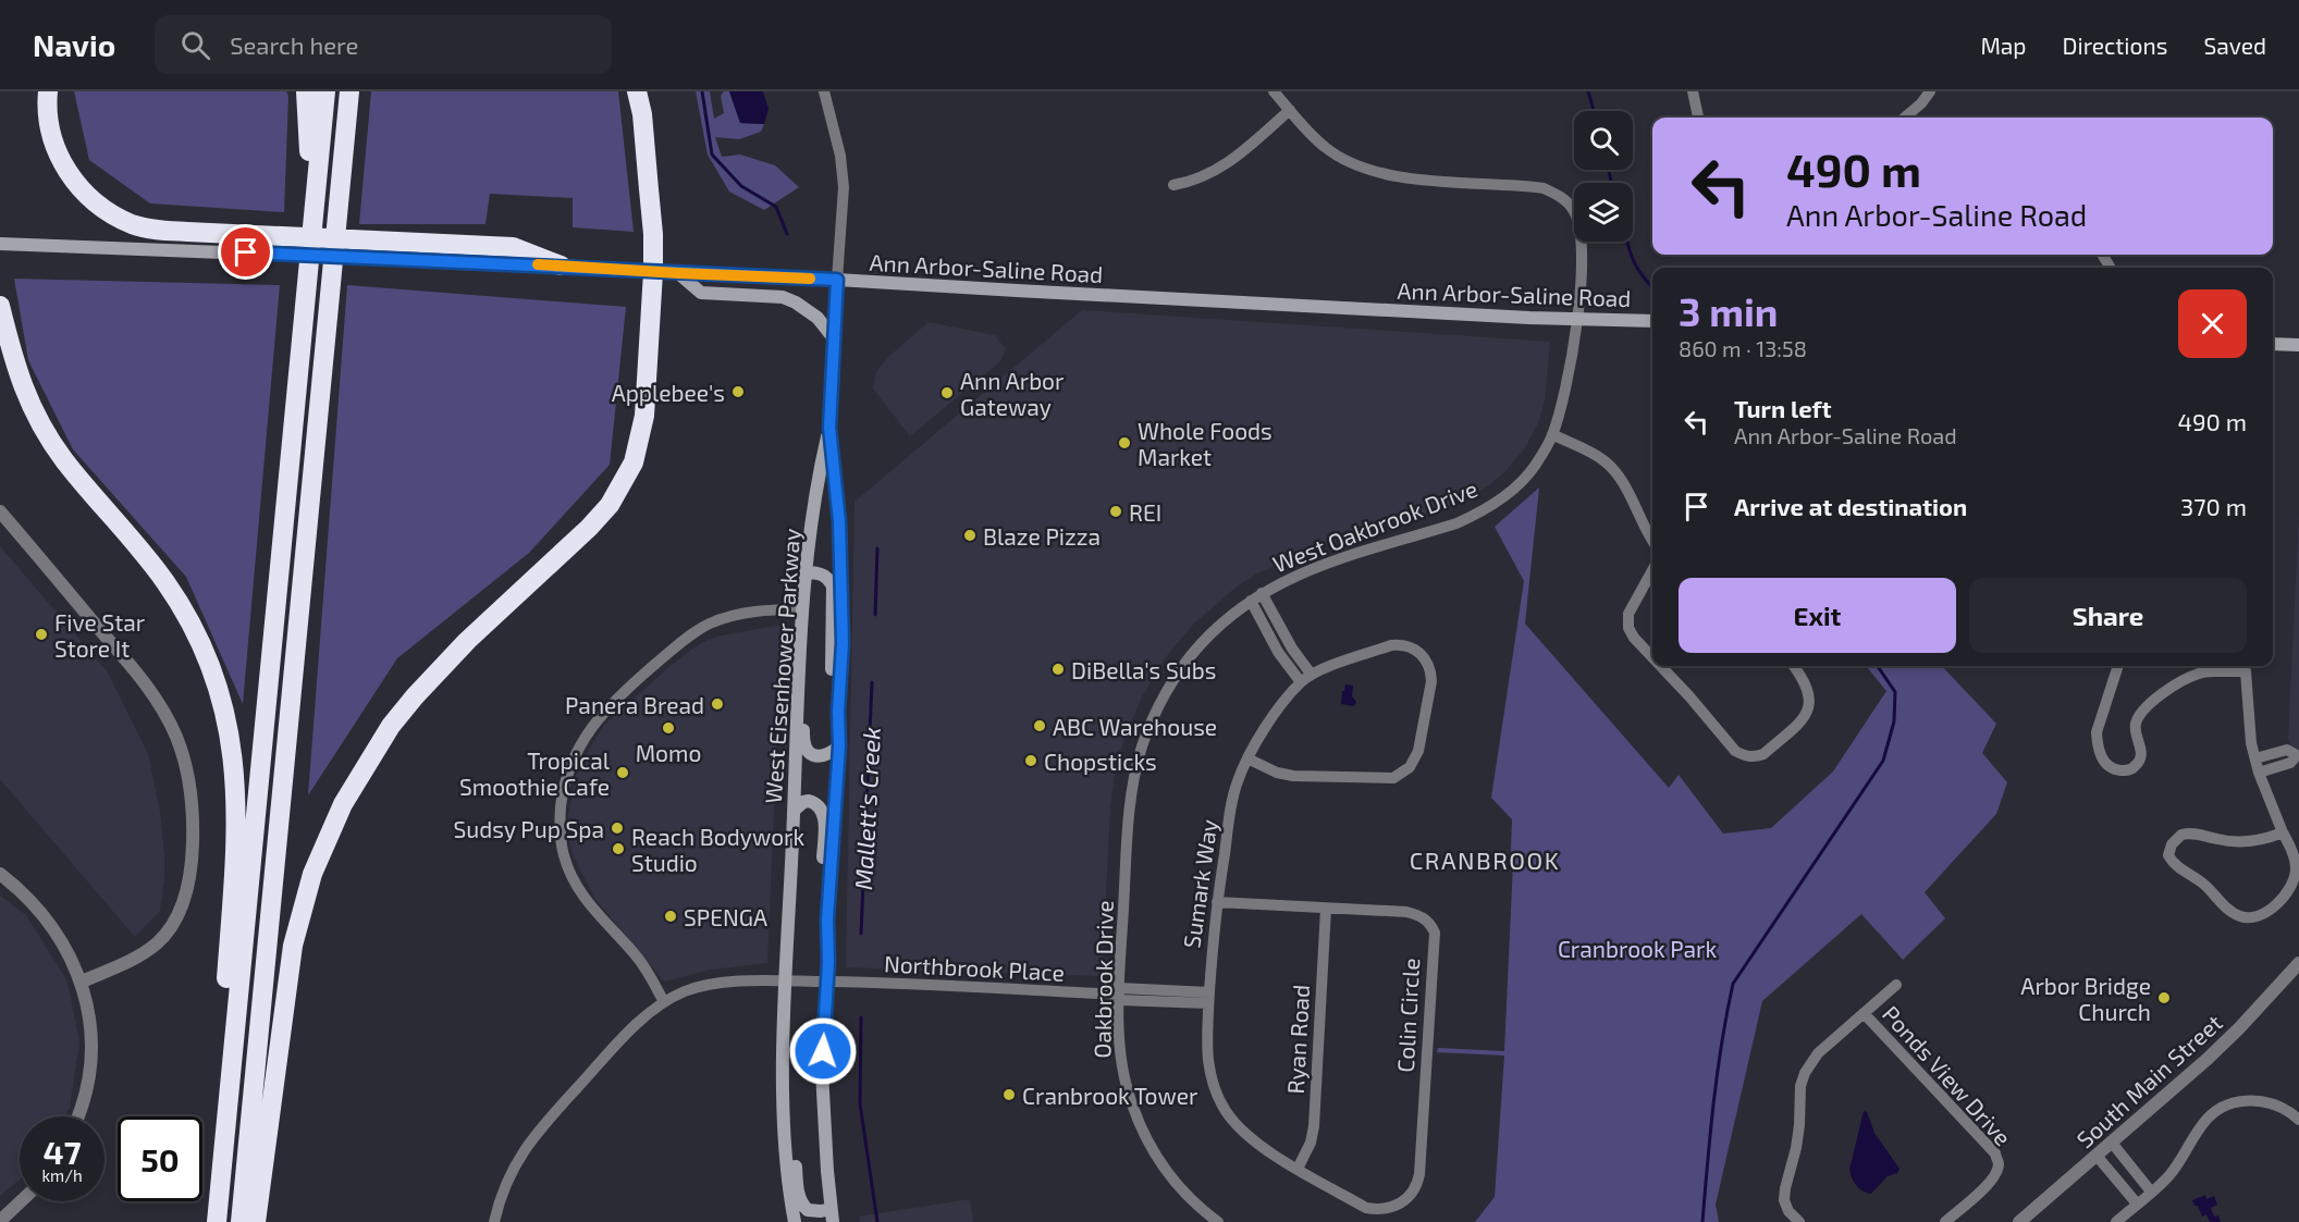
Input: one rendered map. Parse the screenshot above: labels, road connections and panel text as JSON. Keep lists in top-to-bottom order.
{
  "streets": {
    "main road": ["Ann Arbor-Saline Road", "West Eisenhower Parkway"],
    "street": [
      "West Oakbrook Drive",
      "Sumark Way",
      "Northbrook Place",
      "Oakbrook Drive",
      "Colin Circle",
      "Ryan Road",
      "Ponds View Drive",
      "South Main Street"
    ]
  },
  "crossings": [
    ["Ann Arbor-Saline Road", "West Oakbrook Drive"],
    ["Ann Arbor-Saline Road", "West Eisenhower Parkway"],
    ["West Oakbrook Drive", "Oakbrook Drive"],
    ["West Eisenhower Parkway", "Northbrook Place"],
    ["Sumark Way", "Northbrook Place"],
    ["Sumark Way", "Colin Circle"],
    ["Sumark Way", "Ryan Road"],
    ["Northbrook Place", "Oakbrook Drive"],
    ["Colin Circle", "Ryan Road"]
  ],
  "districts": ["CRANBROOK"],
  "water": ["Mallett's Creek"],
  "parks": ["Cranbrook Park"],
  "places": [
    "Applebee's",
    "Ann Arbor Gateway",
    "Whole Foods Market",
    "REI",
    "Blaze Pizza",
    "Five Star Store It",
    "DiBella's Subs",
    "Panera Bread",
    "ABC Warehouse",
    "Momo",
    "Chopsticks",
    "Tropical Smoothie Cafe",
    "Sudsy Pup Spa",
    "Reach Bodywork Studio",
    "SPENGA",
    "Arbor Bridge Church",
    "Cranbrook Tower"
  ],
  "page": {
    "header": "Navio",
    "search": "Search here",
    "nav": ["Map", "Directions", "Saved"],
    "turn": ["490 m", "Ann Arbor-Saline Road"],
    "heading": ["3 min", "860 m · 13:58"],
    "list": [
      {
        "name": "Turn left",
        "note": "Ann Arbor-Saline Road",
        "value": "490 m"
      },
      {
        "name": "Arrive at destination",
        "value": "370 m"
      }
    ],
    "buttons": ["Exit", "Share"],
    "speed": "47 km/h",
    "limit": "50"
  }
}
